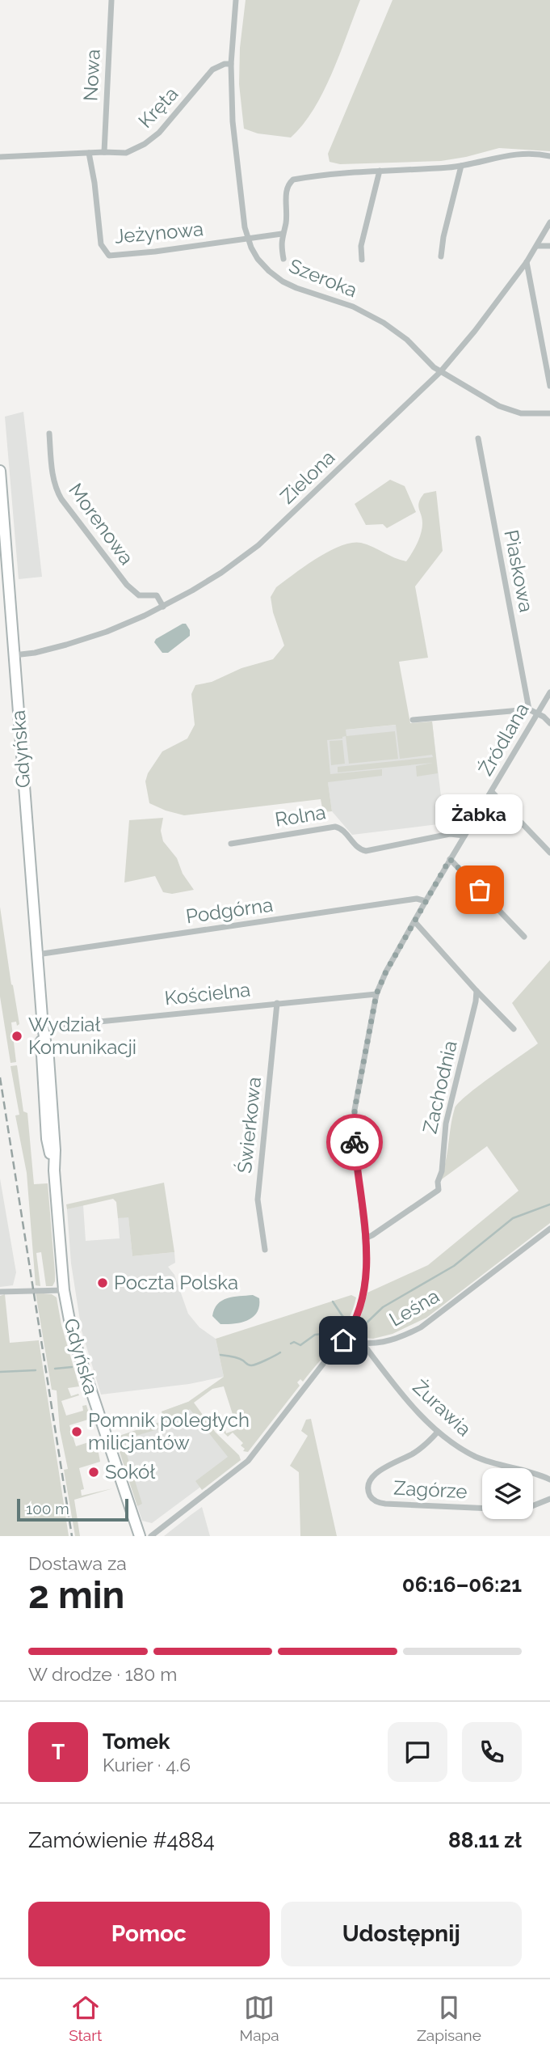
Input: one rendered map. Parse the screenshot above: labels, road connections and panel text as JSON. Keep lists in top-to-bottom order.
{
  "streets": {
    "main road": ["Gdyńska"],
    "street": [
      "Nowa",
      "Kręta",
      "Jeżynowa",
      "Szeroka",
      "Zielona",
      "Morenowa",
      "Piaskowa",
      "Źródlana",
      "Rolna",
      "Podgórna",
      "Kościelna",
      "Zachodnia",
      "Świerkowa",
      "Leśna",
      "Żurawia",
      "Zagórze"
    ]
  },
  "crossings": [
    ["Nowa", "Kręta"],
    ["Kręta", "Jeżynowa"],
    ["Kręta", "Szeroka"],
    ["Jeżynowa", "Szeroka"],
    ["Szeroka", "Zielona"],
    ["Zielona", "Morenowa"],
    ["Zielona", "Gdyńska"],
    ["Źródlana", "Rolna"],
    ["Źródlana", "Podgórna"],
    ["Źródlana", "Kościelna"],
    ["Źródlana", "Zachodnia"],
    ["Źródlana", "Leśna"],
    ["Gdyńska", "Podgórna"],
    ["Gdyńska", "Kościelna"],
    ["Kościelna", "Świerkowa"],
    ["Leśna", "Żurawia"],
    ["Żurawia", "Zagórze"]
  ],
  "places": [
    "Żabka",
    "Wydział Komunikacji",
    "Poczta Polska",
    "Pomnik poległych milicjantów",
    "Sokół"
  ],
  "scale_bar": "100 m",
  "page": {
    "bubble": "Żabka",
    "scale": "100 m",
    "heading": ["2 min", "Dostawa za", "06:16–06:21"],
    "panel": [
      "Tomek",
      "Kurier · 4.6",
      "Zamówienie #4884",
      "88.11 zł"
    ],
    "bar": "W drodze · 180 m",
    "round": "T",
    "buttons": ["Pomoc", "Udostępnij"],
    "tabs": ["Start", "Mapa", "Zapisane"]
  }
}
